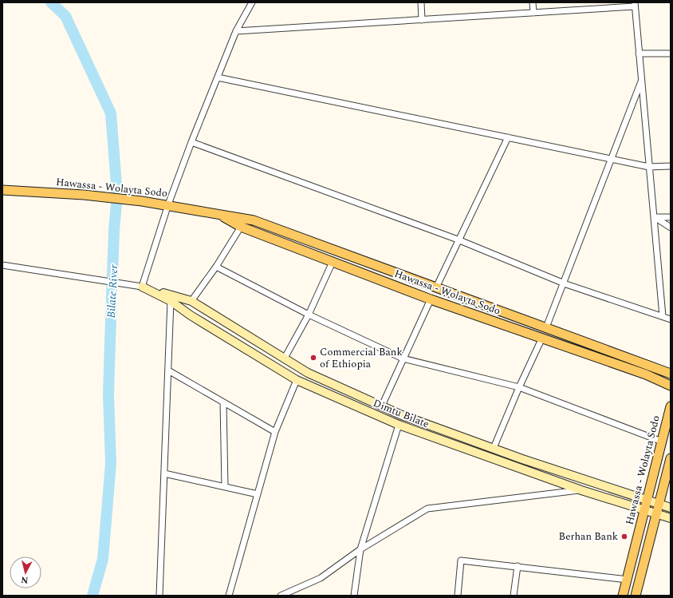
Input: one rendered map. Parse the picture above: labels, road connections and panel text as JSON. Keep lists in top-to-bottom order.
{
  "streets": {
    "main road": ["Hawassa - Wolayta Sodo", "Dimtu Bilate"]
  },
  "crossings": [
    ["Hawassa - Wolayta Sodo", "Dimtu Bilate"]
  ],
  "water": ["Bilate River"],
  "places": ["Commercial Bank of Ethiopia", "Berhan Bank"],
  "north": "bottom"
}
